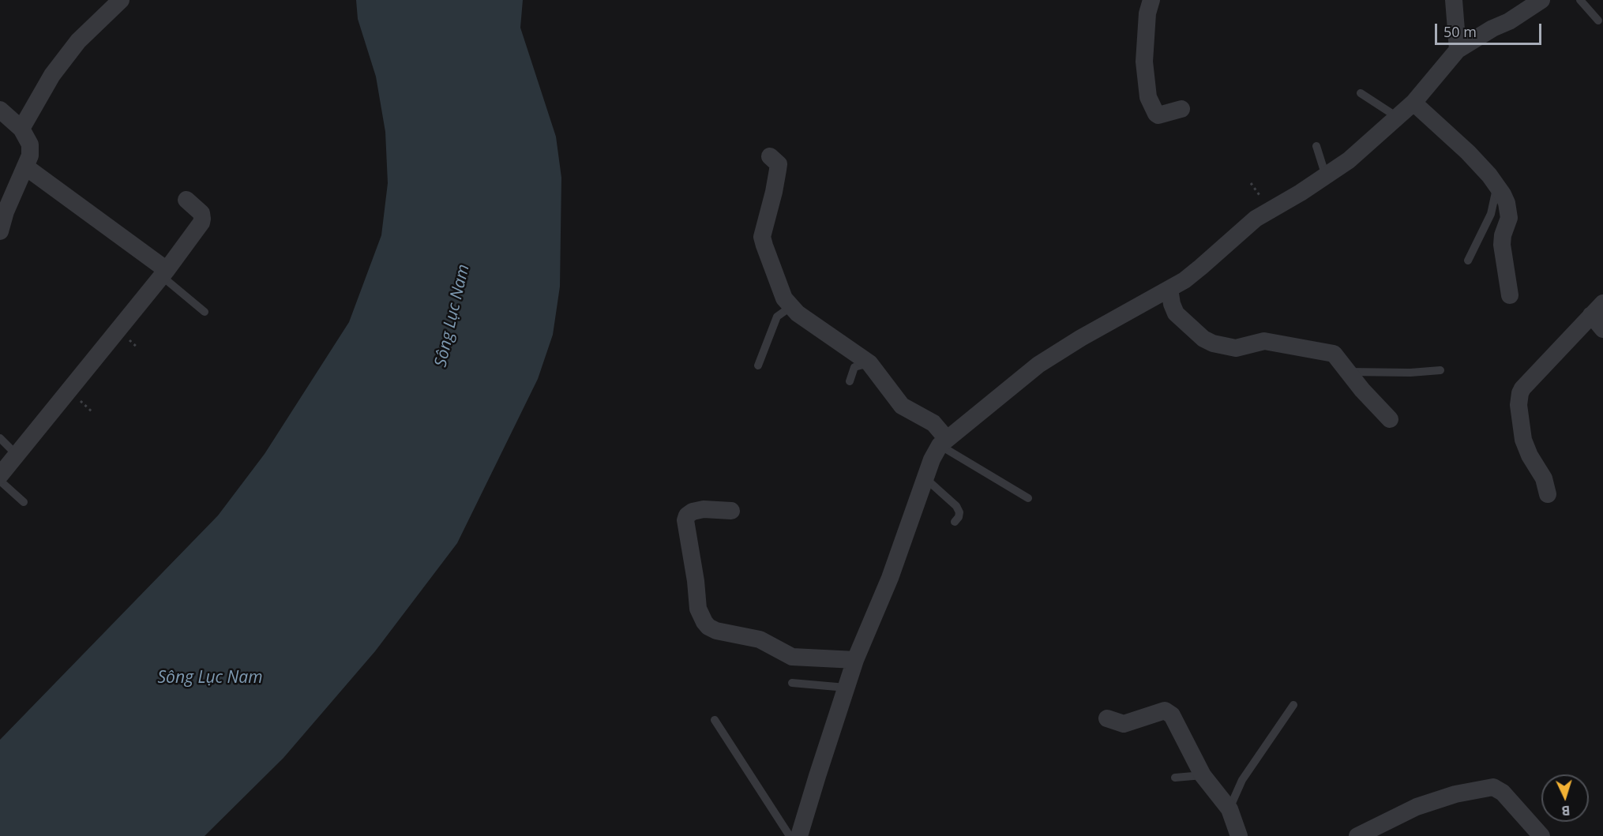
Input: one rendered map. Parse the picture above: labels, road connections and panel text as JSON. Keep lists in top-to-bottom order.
{
  "water": ["Sông Lục Nam"],
  "scale_bar": "50 m",
  "north": "bottom"
}
